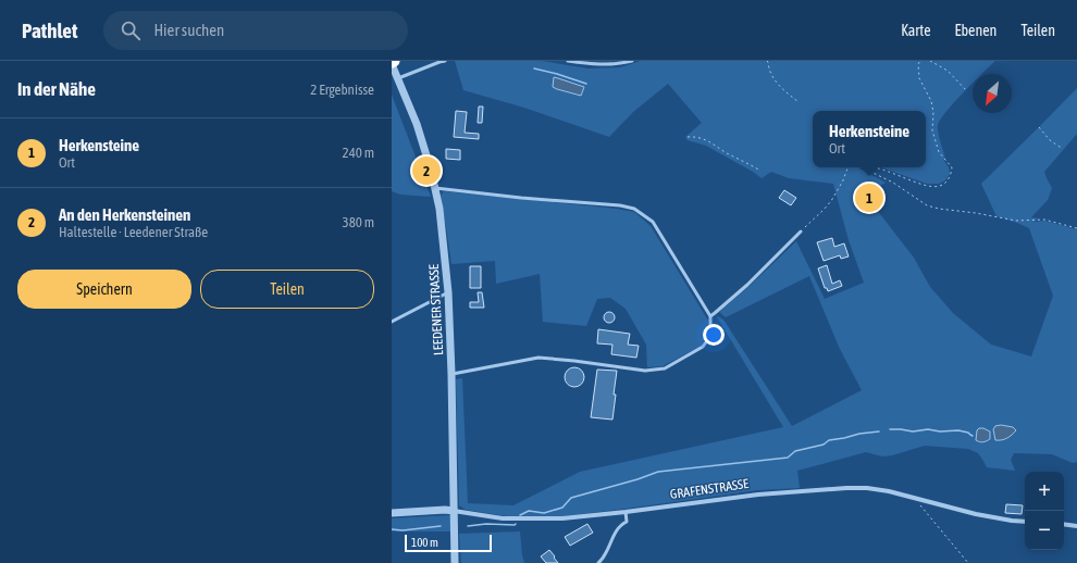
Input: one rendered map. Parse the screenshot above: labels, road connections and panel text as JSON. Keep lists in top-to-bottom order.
{
  "streets": {
    "street": ["LEEDENER STRASSE", "GRAFENSTRASSE"]
  },
  "crossings": [
    ["LEEDENER STRASSE", "GRAFENSTRASSE"]
  ],
  "scale_bar": "100 m",
  "north": "bottom left",
  "page": {
    "header": "Pathlet",
    "search": "Hier suchen",
    "nav": ["Karte", "Ebenen", "Teilen"],
    "heading": ["In der Nähe", "2 Ergebnisse"],
    "popup": ["Herkensteine", "Ort"],
    "list": [
      {
        "mark": "1",
        "name": "Herkensteine",
        "note": "Ort",
        "value": "240 m"
      },
      {
        "mark": "2",
        "name": "An den Herkensteinen",
        "note": "Haltestelle · Leedener Straße",
        "value": "380 m"
      }
    ],
    "pins": ["2", "1"],
    "buttons": ["Speichern", "Teilen"],
    "map_buttons": ["+", "−"],
    "scale": "100 m"
  }
}
